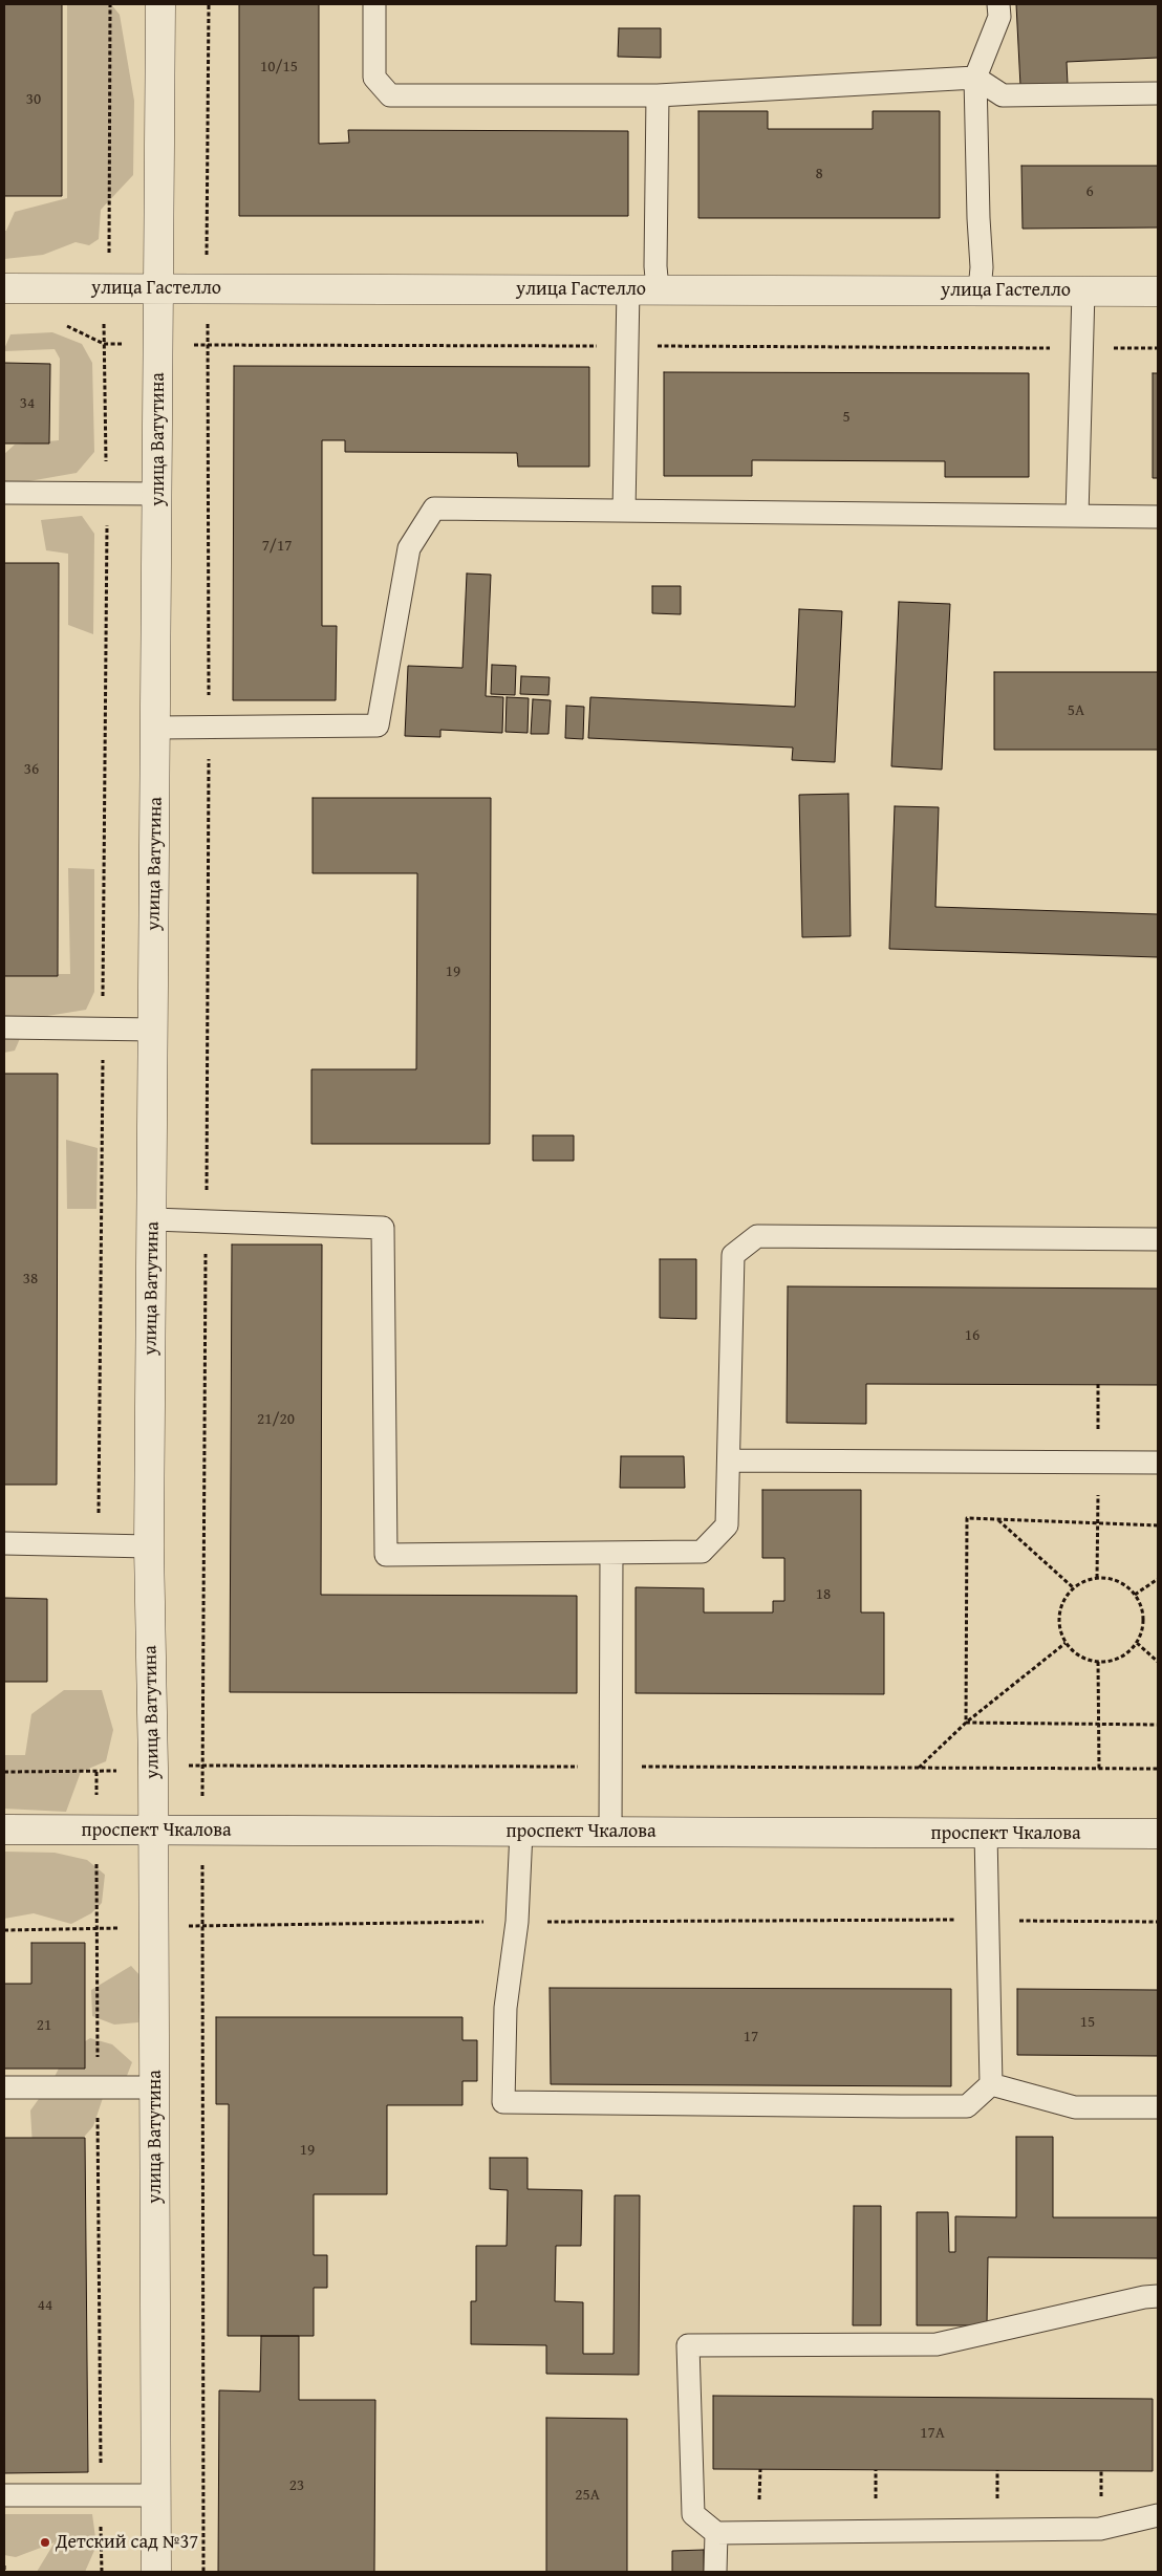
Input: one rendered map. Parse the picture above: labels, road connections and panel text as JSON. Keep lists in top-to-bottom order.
{
  "streets": {
    "street": ["улица Гастелло", "улица Ватутина", "проспект Чкалова"]
  },
  "crossings": [
    ["улица Гастелло", "улица Ватутина"],
    ["улица Ватутина", "проспект Чкалова"]
  ],
  "places": ["Детский сад №37"],
  "house_numbers": [
    "10/15",
    "30",
    "8",
    "6",
    "34",
    "5",
    "7/17",
    "5А",
    "36",
    "19",
    "38",
    "16",
    "21/20",
    "18",
    "15",
    "21",
    "17",
    "19",
    "44",
    "17А",
    "23",
    "25А"
  ]
}
